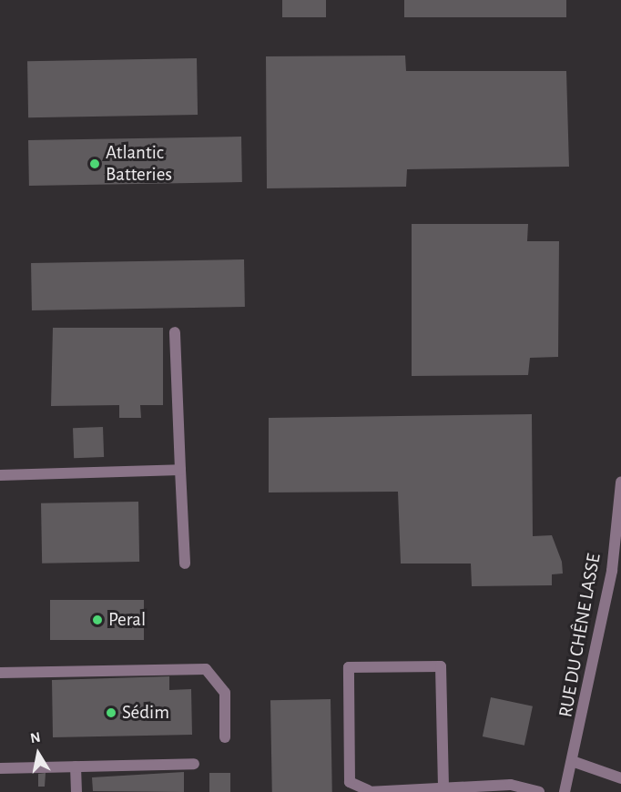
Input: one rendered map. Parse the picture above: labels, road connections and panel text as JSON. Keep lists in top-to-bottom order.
{
  "streets": {
    "street": ["RUE DU CHÊNE LASSE"]
  },
  "places": ["Atlantic Batteries", "Peral", "Sédim"],
  "north": "top"
}
